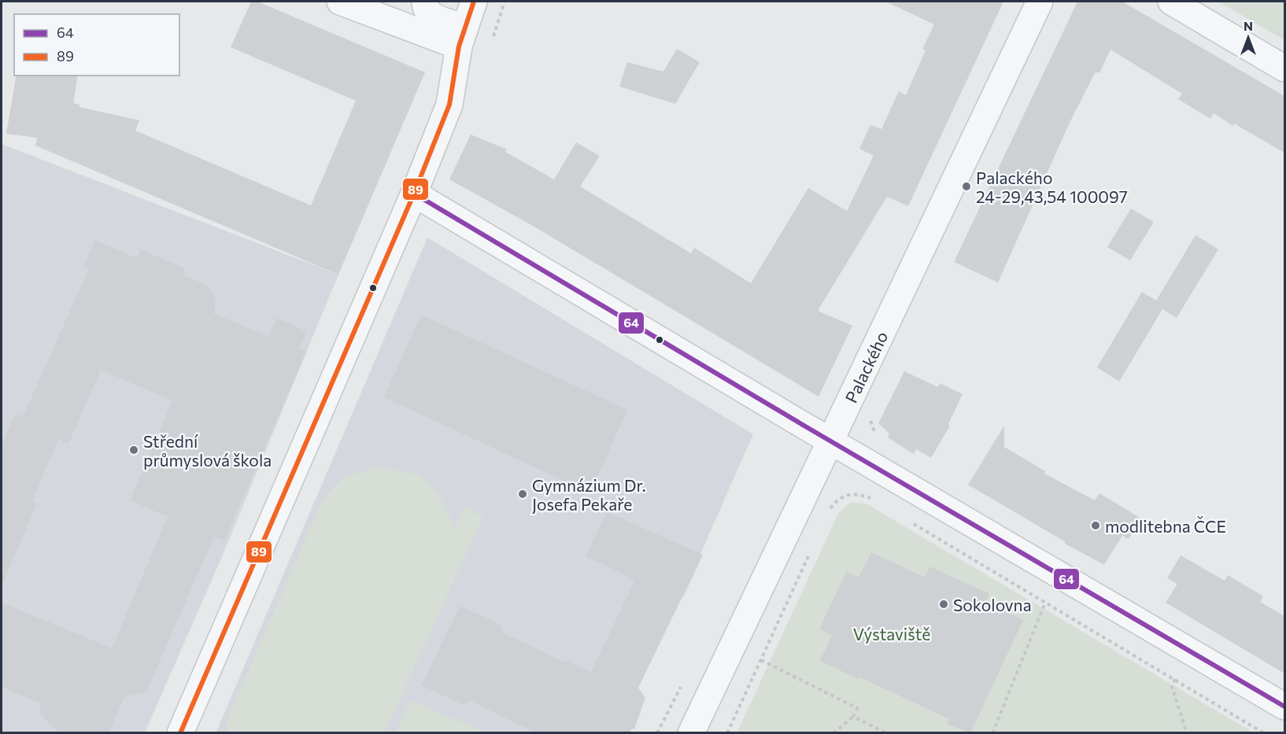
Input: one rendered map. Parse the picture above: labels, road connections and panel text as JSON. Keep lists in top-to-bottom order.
{
  "streets": {
    "street": ["Palackého"]
  },
  "parks": ["Výstaviště"],
  "places": [
    "Palackého 24-29,43,54 100097",
    "Střední průmyslová škola",
    "Gymnázium Dr. Josefa Pekaře",
    "modlitebna ČCE",
    "Sokolovna"
  ],
  "lines": ["transit line 89", "transit line 64"],
  "legend": ["64", "89"],
  "north": "top"
}
